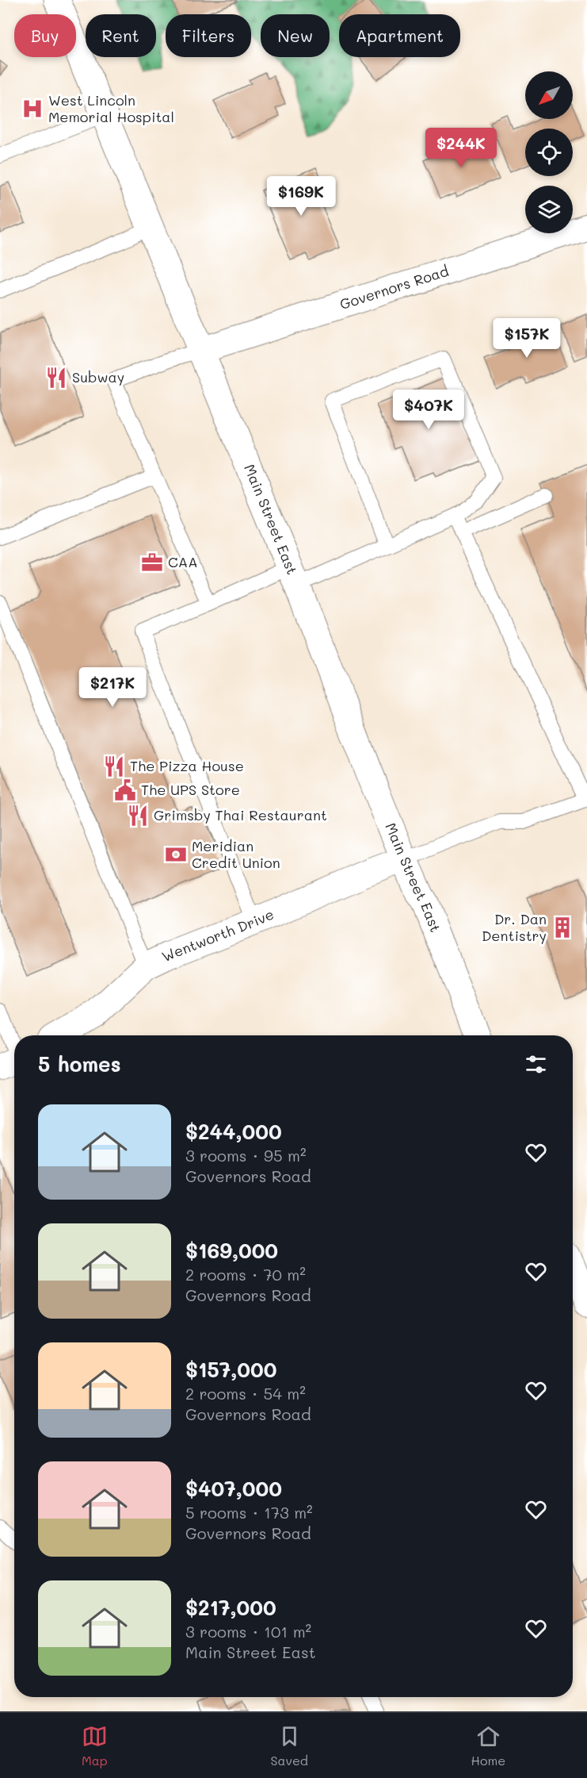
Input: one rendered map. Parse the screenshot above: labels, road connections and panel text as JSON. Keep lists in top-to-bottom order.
{
  "streets": {
    "main road": ["Governors Road", "Main Street East", "Wentworth Drive"]
  },
  "crossings": [
    ["Governors Road", "Main Street East"],
    ["Main Street East", "Wentworth Drive"]
  ],
  "places": {
    "hospital": ["West Lincoln Memorial Hospital"],
    "restaurant": ["Subway", "The Pizza House", "Grimsby Thai Restaurant"],
    "office": ["CAA"],
    "public building": ["The UPS Store"],
    "bank": ["Meridian Credit Union"],
    "building": ["Dr. Dan Dentistry"]
  },
  "north": "bottom left",
  "page": {
    "chip": [
      "Buy",
      "Rent",
      "Filters",
      "New",
      "Apartment"
    ],
    "price": [
      "$244K",
      "$169K",
      "$157K",
      "$407K",
      "$217K"
    ],
    "heading": "5 homes",
    "list": [
      {
        "name": "$244,000",
        "note": "3 rooms · 95 m² · Governors Road"
      },
      {
        "name": "$169,000",
        "note": "2 rooms · 70 m² · Governors Road"
      },
      {
        "name": "$157,000",
        "note": "2 rooms · 54 m² · Governors Road"
      },
      {
        "name": "$407,000",
        "note": "5 rooms · 173 m² · Governors Road"
      },
      {
        "name": "$217,000",
        "note": "3 rooms · 101 m² · Main Street East"
      }
    ],
    "tabs": ["Map", "Saved", "Home"]
  }
}
